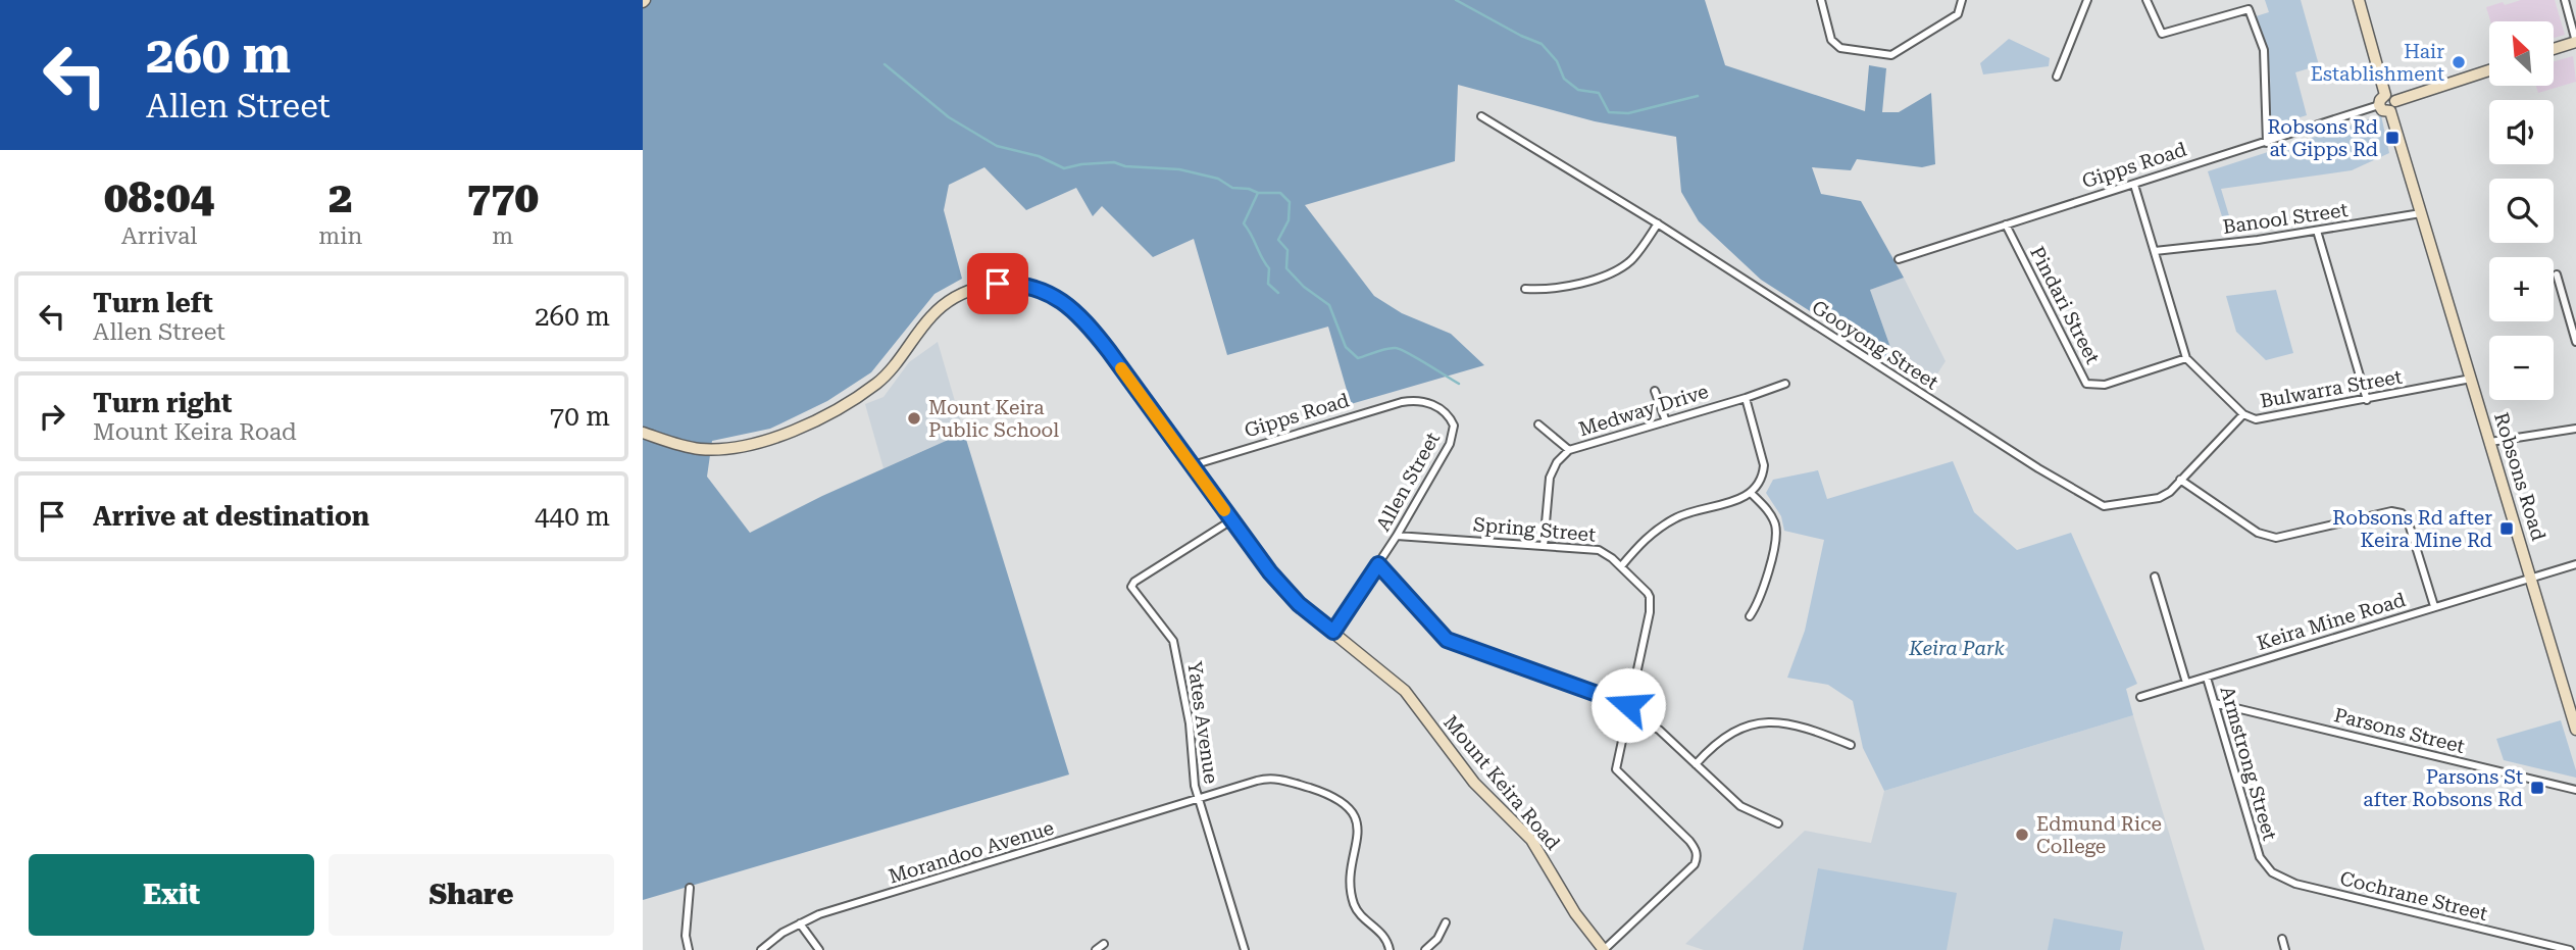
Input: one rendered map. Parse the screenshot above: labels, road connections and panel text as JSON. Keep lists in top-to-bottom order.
{
  "streets": {
    "main road": ["Robsons Road", "Mount Keira Road"],
    "street": [
      "Gipps Road",
      "Banool Street",
      "Pindari Street",
      "Gooyong Street",
      "Bulwarra Street",
      "Medway Drive",
      "Allen Street",
      "Spring Street",
      "Keira Mine Road",
      "Yates Avenue",
      "Parsons Street",
      "Armstrong Street",
      "Morandoo Avenue",
      "Cochrane Street"
    ]
  },
  "crossings": [
    ["Gipps Road", "Pindari Street"],
    ["Gipps Road", "Bulwarra Street"],
    ["Gipps Road", "Robsons Road"],
    ["Gipps Road", "Allen Street"],
    ["Gipps Road", "Mount Keira Road"],
    ["Banool Street", "Bulwarra Street"],
    ["Banool Street", "Robsons Road"],
    ["Pindari Street", "Bulwarra Street"],
    ["Gooyong Street", "Bulwarra Street"],
    ["Bulwarra Street", "Robsons Road"],
    ["Medway Drive", "Spring Street"],
    ["Robsons Road", "Keira Mine Road"],
    ["Allen Street", "Spring Street"],
    ["Allen Street", "Mount Keira Road"],
    ["Spring Street", "Mount Keira Road"],
    ["Keira Mine Road", "Armstrong Street"],
    ["Yates Avenue", "Mount Keira Road"],
    ["Yates Avenue", "Morandoo Avenue"],
    ["Parsons Street", "Armstrong Street"],
    ["Armstrong Street", "Cochrane Street"]
  ],
  "parks": ["Keira Park"],
  "places": {
    "other": ["Hair Establishment", "Mount Keira Public School", "Edmund Rice College"],
    "transit": ["Robsons Rd at Gipps Rd", "Robsons Rd after Keira Mine Rd", "Parsons St after Robsons Rd"]
  },
  "north": "top left",
  "page": {
    "turn": ["260 m", "Allen Street"],
    "map_buttons": ["+", "−"],
    "eta": [
      "08:04",
      "Arrival",
      "2",
      "min",
      "770",
      "m"
    ],
    "list": [
      {
        "name": "Turn left",
        "note": "Allen Street",
        "value": "260 m"
      },
      {
        "name": "Turn right",
        "note": "Mount Keira Road",
        "value": "70 m"
      },
      {
        "name": "Arrive at destination",
        "value": "440 m"
      }
    ],
    "buttons": ["Exit", "Share"]
  }
}
